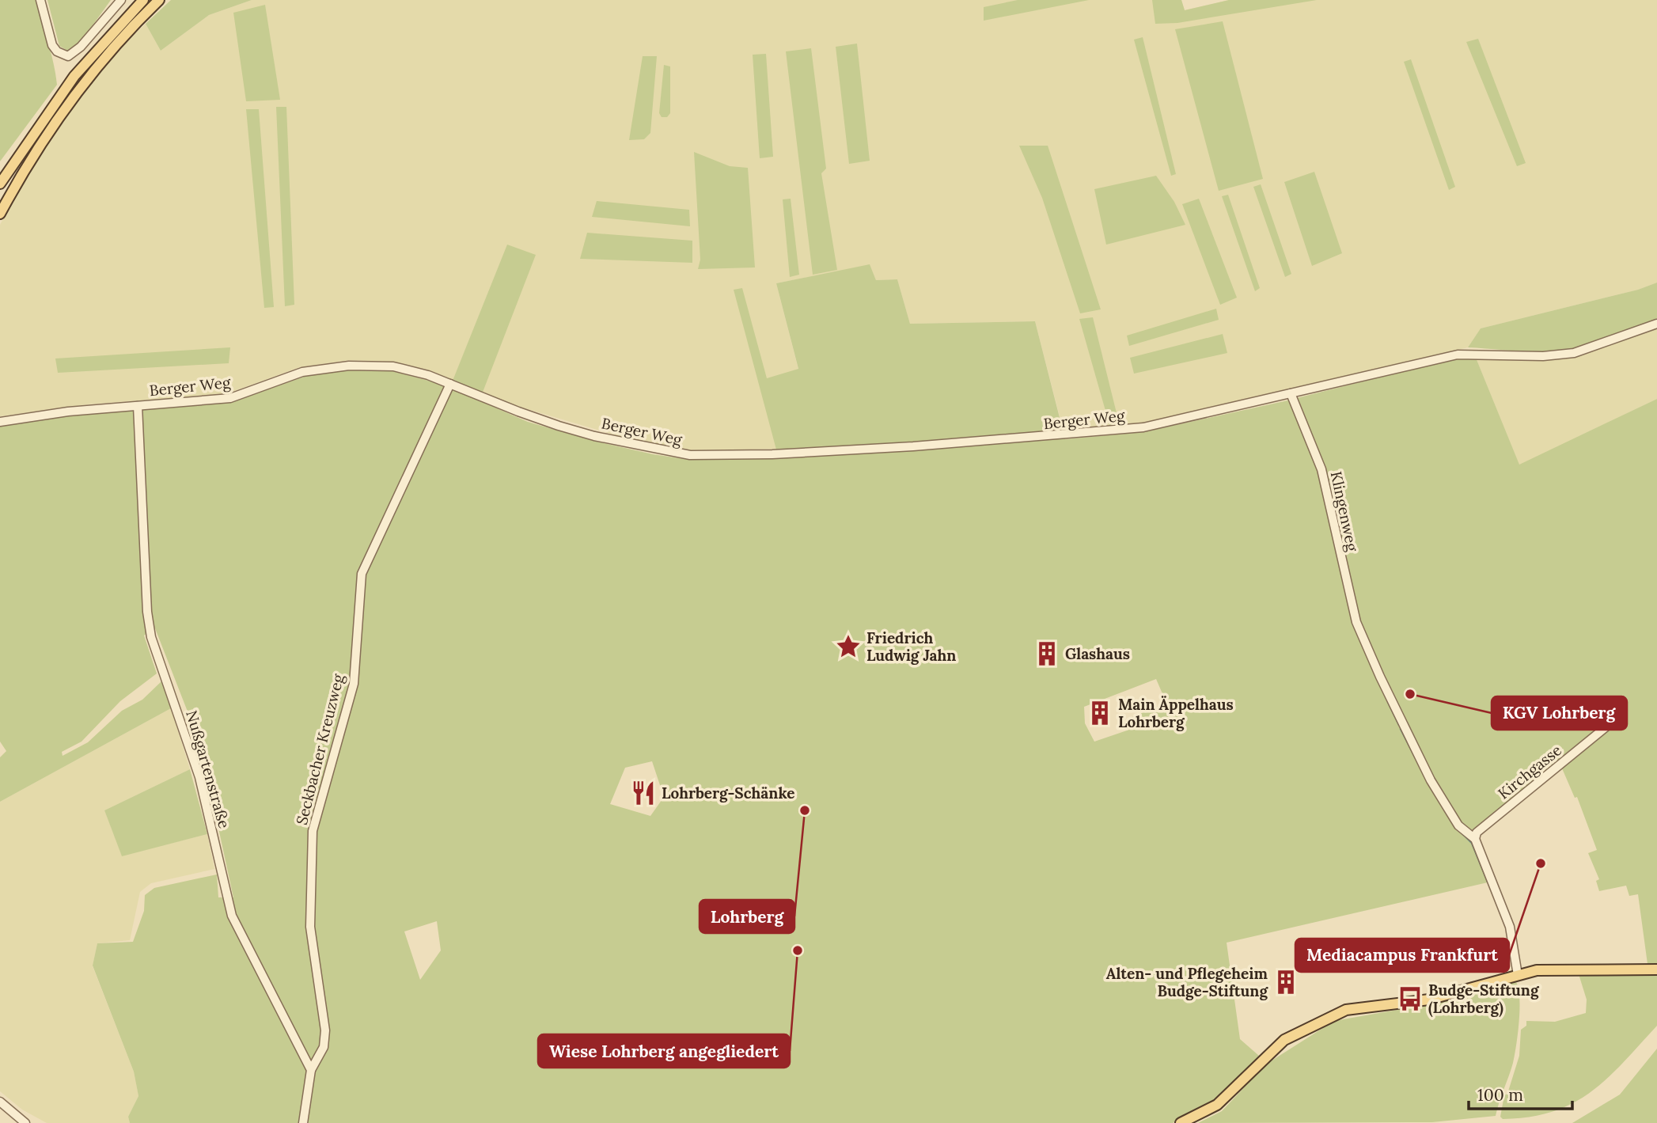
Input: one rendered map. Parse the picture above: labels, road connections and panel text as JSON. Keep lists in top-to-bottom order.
{
  "streets": {
    "street": [
      "Berger Weg",
      "Klingenweg",
      "Seckbacher Kreuzweg",
      "Nußgartenstraße",
      "Kirchgasse"
    ]
  },
  "crossings": [
    ["Berger Weg", "Klingenweg"],
    ["Berger Weg", "Seckbacher Kreuzweg"],
    ["Berger Weg", "Nußgartenstraße"],
    ["Klingenweg", "Kirchgasse"],
    ["Seckbacher Kreuzweg", "Nußgartenstraße"]
  ],
  "places": {
    "place": ["Friedrich Ludwig Jahn"],
    "building": ["Glashaus", "Main Äppelhaus Lohrberg", "Alten- und Pflegeheim Budge-Stiftung"],
    "other": [
      "KGV Lohrberg",
      "Lohrberg",
      "Mediacampus Frankfurt",
      "Wiese Lohrberg angegliedert"
    ],
    "restaurant": ["Lohrberg-Schänke"],
    "bus stop": ["Budge-Stiftung (Lohrberg)"]
  },
  "scale_bar": "100 m"
}
